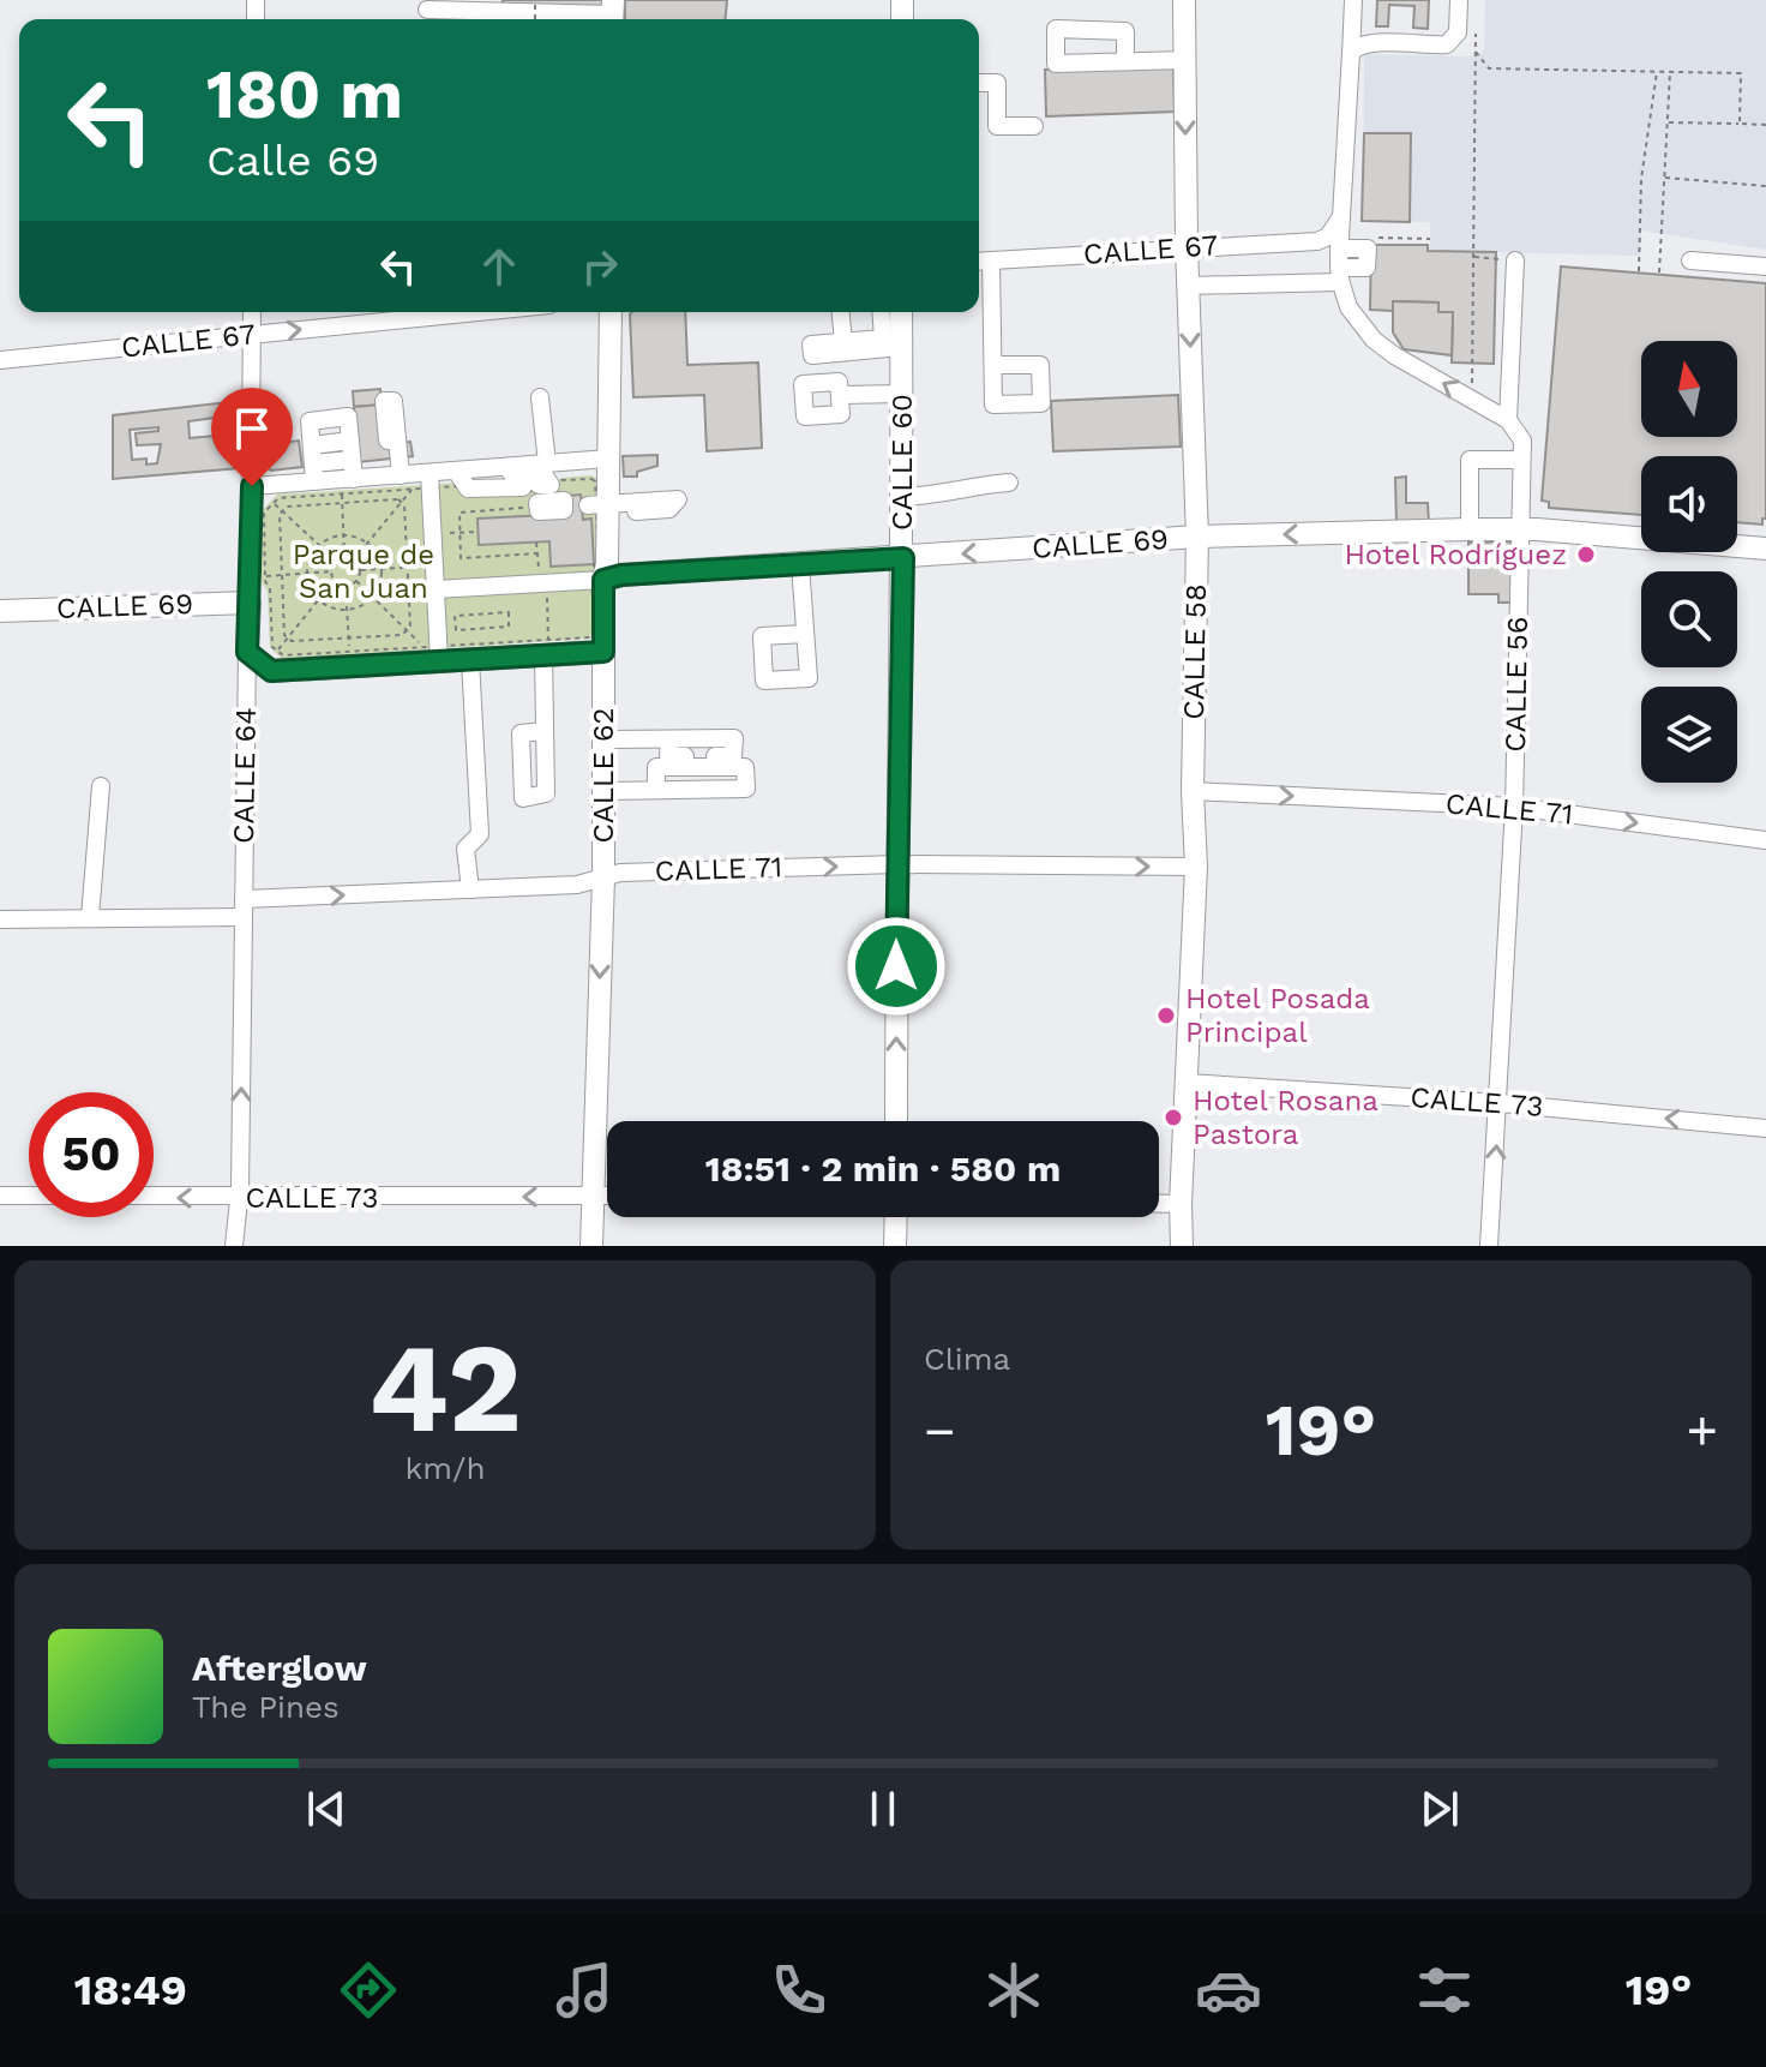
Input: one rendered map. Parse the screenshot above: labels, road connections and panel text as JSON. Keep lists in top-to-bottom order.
{
  "streets": {
    "main road": [
      "CALLE 60",
      "CALLE 69",
      "CALLE 58",
      "CALLE 64",
      "CALLE 62"
    ],
    "street": [
      "CALLE 67",
      "CALLE 56",
      "CALLE 71",
      "CALLE 73"
    ]
  },
  "crossings": [
    ["CALLE 67", "CALLE 58"],
    ["CALLE 67", "CALLE 64"],
    ["CALLE 60", "CALLE 69"],
    ["CALLE 60", "CALLE 71"],
    ["CALLE 69", "CALLE 58"],
    ["CALLE 69", "CALLE 56"],
    ["CALLE 69", "CALLE 64"],
    ["CALLE 69", "CALLE 62"],
    ["CALLE 58", "CALLE 71"],
    ["CALLE 58", "CALLE 73"],
    ["CALLE 56", "CALLE 71"],
    ["CALLE 56", "CALLE 73"],
    ["CALLE 64", "CALLE 71"],
    ["CALLE 64", "CALLE 73"],
    ["CALLE 62", "CALLE 71"],
    ["CALLE 62", "CALLE 73"]
  ],
  "one_way": [
    "CALLE 69",
    "CALLE 58",
    "CALLE 71",
    "CALLE 73"
  ],
  "parks": ["Parque de San Juan"],
  "places": ["Hotel Rodríguez", "Hotel Posada Principal", "Hotel Rosana Pastora"],
  "north": "top",
  "page": {
    "turn": ["180 m", "Calle 69"],
    "limit": "50",
    "trip": "18:51 · 2 min · 580 m",
    "tile": [
      ["42", "km/h"],
      "Clima"
    ],
    "heat": ["−", "19°", "+"],
    "song": ["Afterglow", "The Pines"],
    "tabs": ["18:49", "19°"]
  }
}
